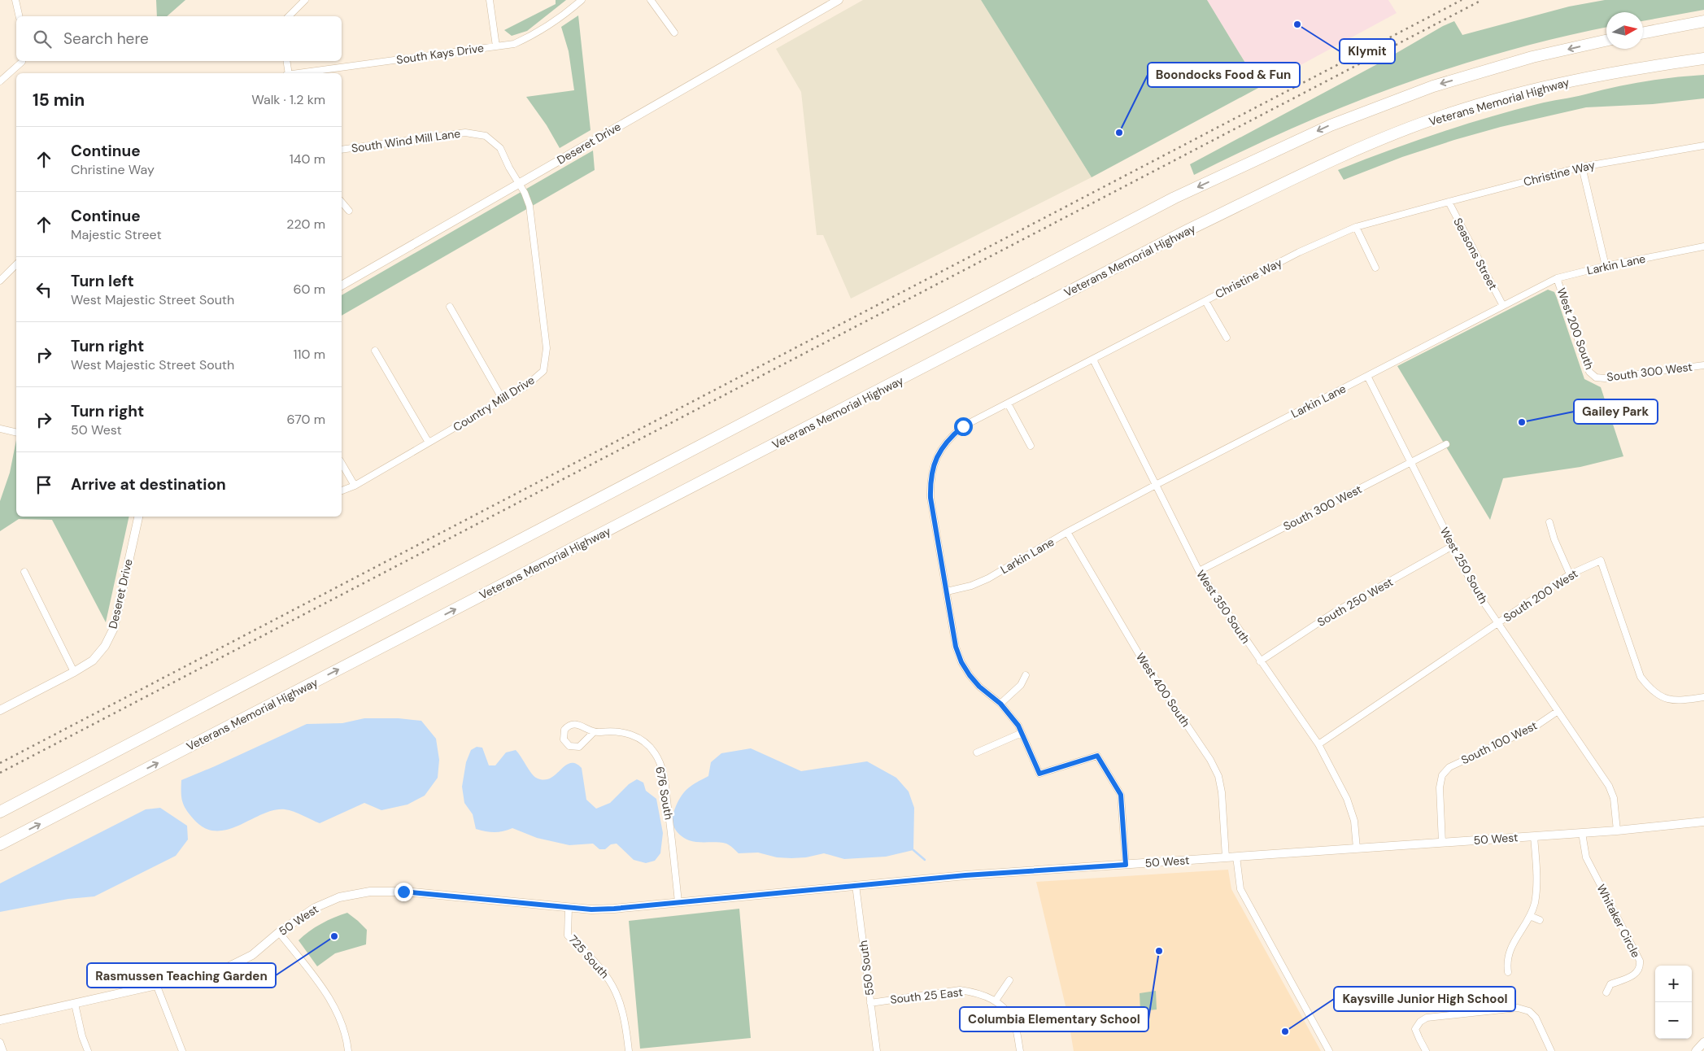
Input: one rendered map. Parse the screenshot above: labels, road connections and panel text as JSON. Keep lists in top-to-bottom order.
{
  "streets": {
    "highway": ["Veterans Memorial Highway"],
    "street": [
      "South Kays Drive",
      "South Wind Mill Lane",
      "Deseret Drive",
      "Christine Way",
      "Seasons Street",
      "Larkin Lane",
      "West 200 South",
      "South 300 West",
      "Country Mill Drive",
      "West 250 South",
      "South 200 West",
      "South 250 West",
      "West 350 South",
      "West 400 South",
      "South 100 West",
      "676 South",
      "50 West",
      "Whitaker Circle",
      "725 South",
      "550 South",
      "South 25 East"
    ]
  },
  "crossings": [
    ["South Wind Mill Lane", "Deseret Drive"],
    ["South Wind Mill Lane", "Country Mill Drive"],
    ["Deseret Drive", "Country Mill Drive"],
    ["Christine Way", "Seasons Street"],
    ["Christine Way", "Larkin Lane"],
    ["Christine Way", "West 350 South"],
    ["Christine Way", "50 West"],
    ["Seasons Street", "Larkin Lane"],
    ["Larkin Lane", "West 200 South"],
    ["Larkin Lane", "West 250 South"],
    ["Larkin Lane", "West 350 South"],
    ["Larkin Lane", "West 400 South"],
    ["West 200 South", "South 300 West"],
    ["South 300 West", "West 250 South"],
    ["South 300 West", "West 350 South"],
    ["West 250 South", "South 200 West"],
    ["West 250 South", "South 250 West"],
    ["West 250 South", "South 100 West"],
    ["West 250 South", "50 West"],
    ["South 200 West", "West 350 South"],
    ["South 250 West", "West 350 South"],
    ["West 350 South", "50 West"],
    ["West 400 South", "50 West"],
    ["South 100 West", "50 West"],
    ["676 South", "50 West"],
    ["50 West", "Whitaker Circle"],
    ["50 West", "725 South"],
    ["50 West", "550 South"],
    ["550 South", "South 25 East"]
  ],
  "places": [
    "Klymit",
    "Boondocks Food & Fun",
    "Gailey Park",
    "Rasmussen Teaching Garden",
    "Columbia Elementary School",
    "Kaysville Junior High School"
  ],
  "north": "right",
  "page": {
    "search": "Search here",
    "heading": ["15 min", "Walk · 1.2 km"],
    "list": [
      ["Continue", "Christine Way", "140 m"],
      ["Continue", "Majestic Street", "220 m"],
      ["Turn left", "West Majestic Street South", "60 m"],
      ["Turn right", "West Majestic Street South", "110 m"],
      ["Turn right", "50 West", "670 m"],
      "Arrive at destination"
    ],
    "map_buttons": ["+", "−"]
  }
}
